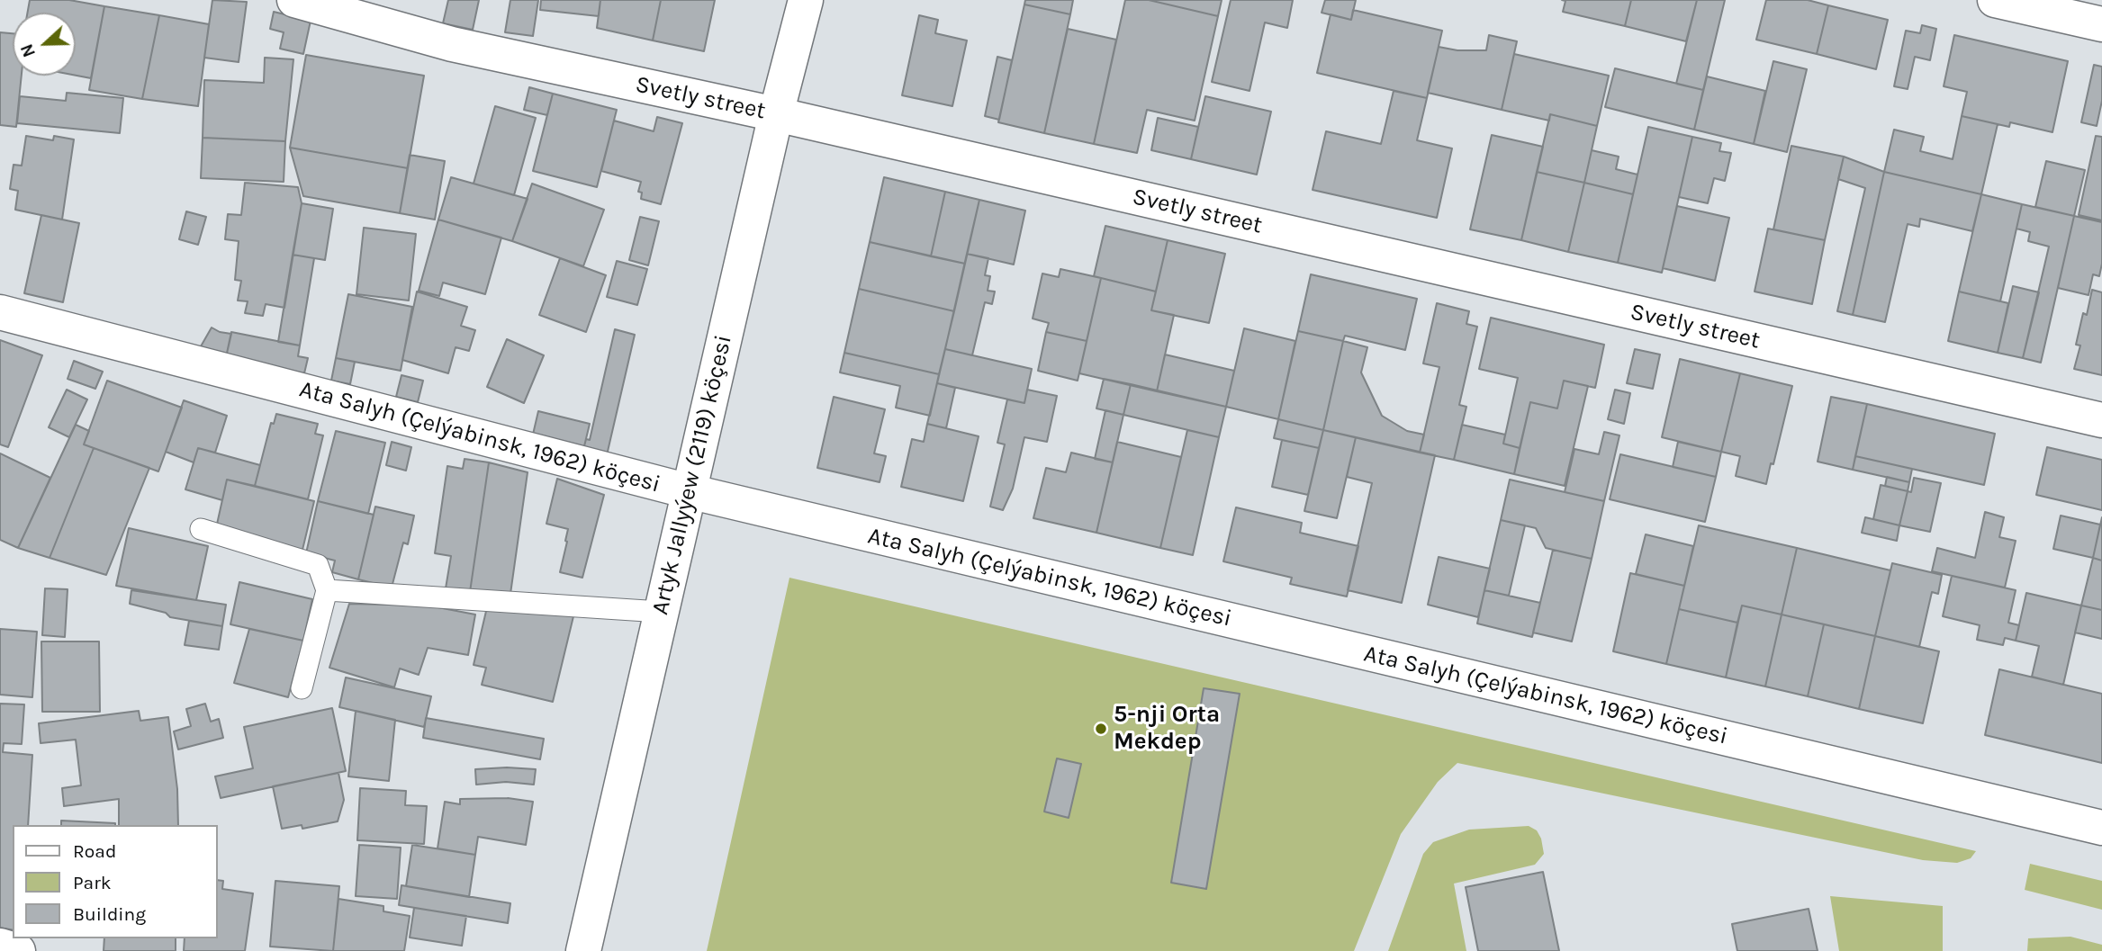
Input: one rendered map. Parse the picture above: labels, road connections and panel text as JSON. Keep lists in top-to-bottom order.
{
  "streets": {
    "street": ["Svetly street", "Ata Salyh (Çelýabinsk, 1962) köçesi", "Artyk Jallyýew (2119) köçesi"]
  },
  "crossings": [
    ["Svetly street", "Artyk Jallyýew (2119) köçesi"],
    ["Ata Salyh (Çelýabinsk, 1962) köçesi", "Artyk Jallyýew (2119) köçesi"]
  ],
  "places": ["5-nji Orta Mekdep"],
  "legend": ["Road", "Park", "Building"],
  "north": "left"
}
